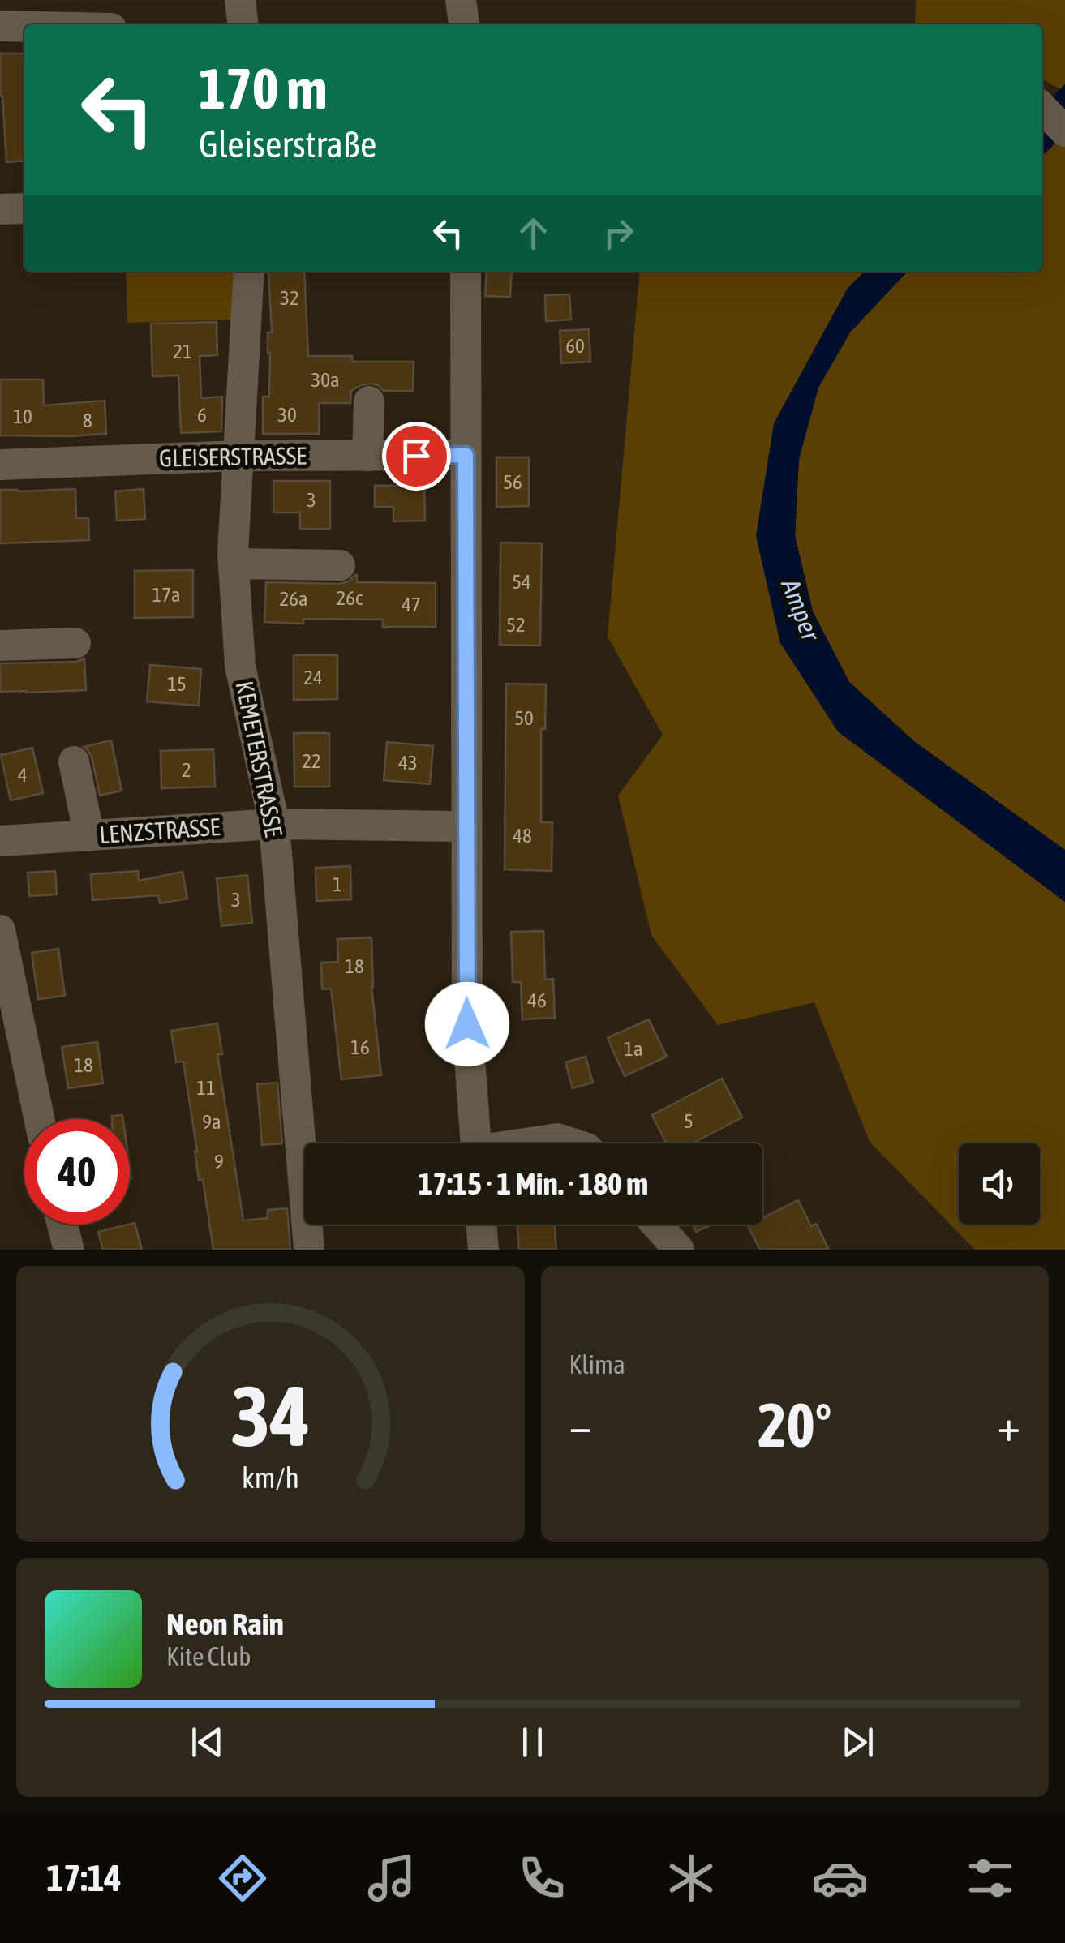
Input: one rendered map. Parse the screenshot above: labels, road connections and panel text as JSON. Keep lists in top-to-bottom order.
{
  "streets": {
    "street": ["GLEISERSTRASSE", "KEMETERSTRASSE", "LENZSTRASSE"]
  },
  "crossings": [
    ["GLEISERSTRASSE", "KEMETERSTRASSE"],
    ["KEMETERSTRASSE", "LENZSTRASSE"]
  ],
  "water": ["Amper"],
  "house_numbers": [
    "32",
    "60",
    "21",
    "30a",
    "6",
    "30",
    "10",
    "8",
    "56",
    "3",
    "54",
    "17a",
    "26c",
    "26a",
    "47",
    "52",
    "24",
    "15",
    "50",
    "22",
    "43",
    "2",
    "4",
    "48",
    "1",
    "3",
    "18",
    "46",
    "16",
    "1a",
    "18",
    "11",
    "5",
    "9a",
    "9"
  ],
  "page": {
    "turn": ["170 m", "Gleiserstraße"],
    "limit": "40",
    "trip": "17:15 · 1 Min. · 180 m",
    "tile": "Klima",
    "heat": ["−", "20°", "+"],
    "song": ["Neon Rain", "Kite Club"],
    "tabs": "17:14",
    "gauge": ["34", "km/h"]
  }
}
